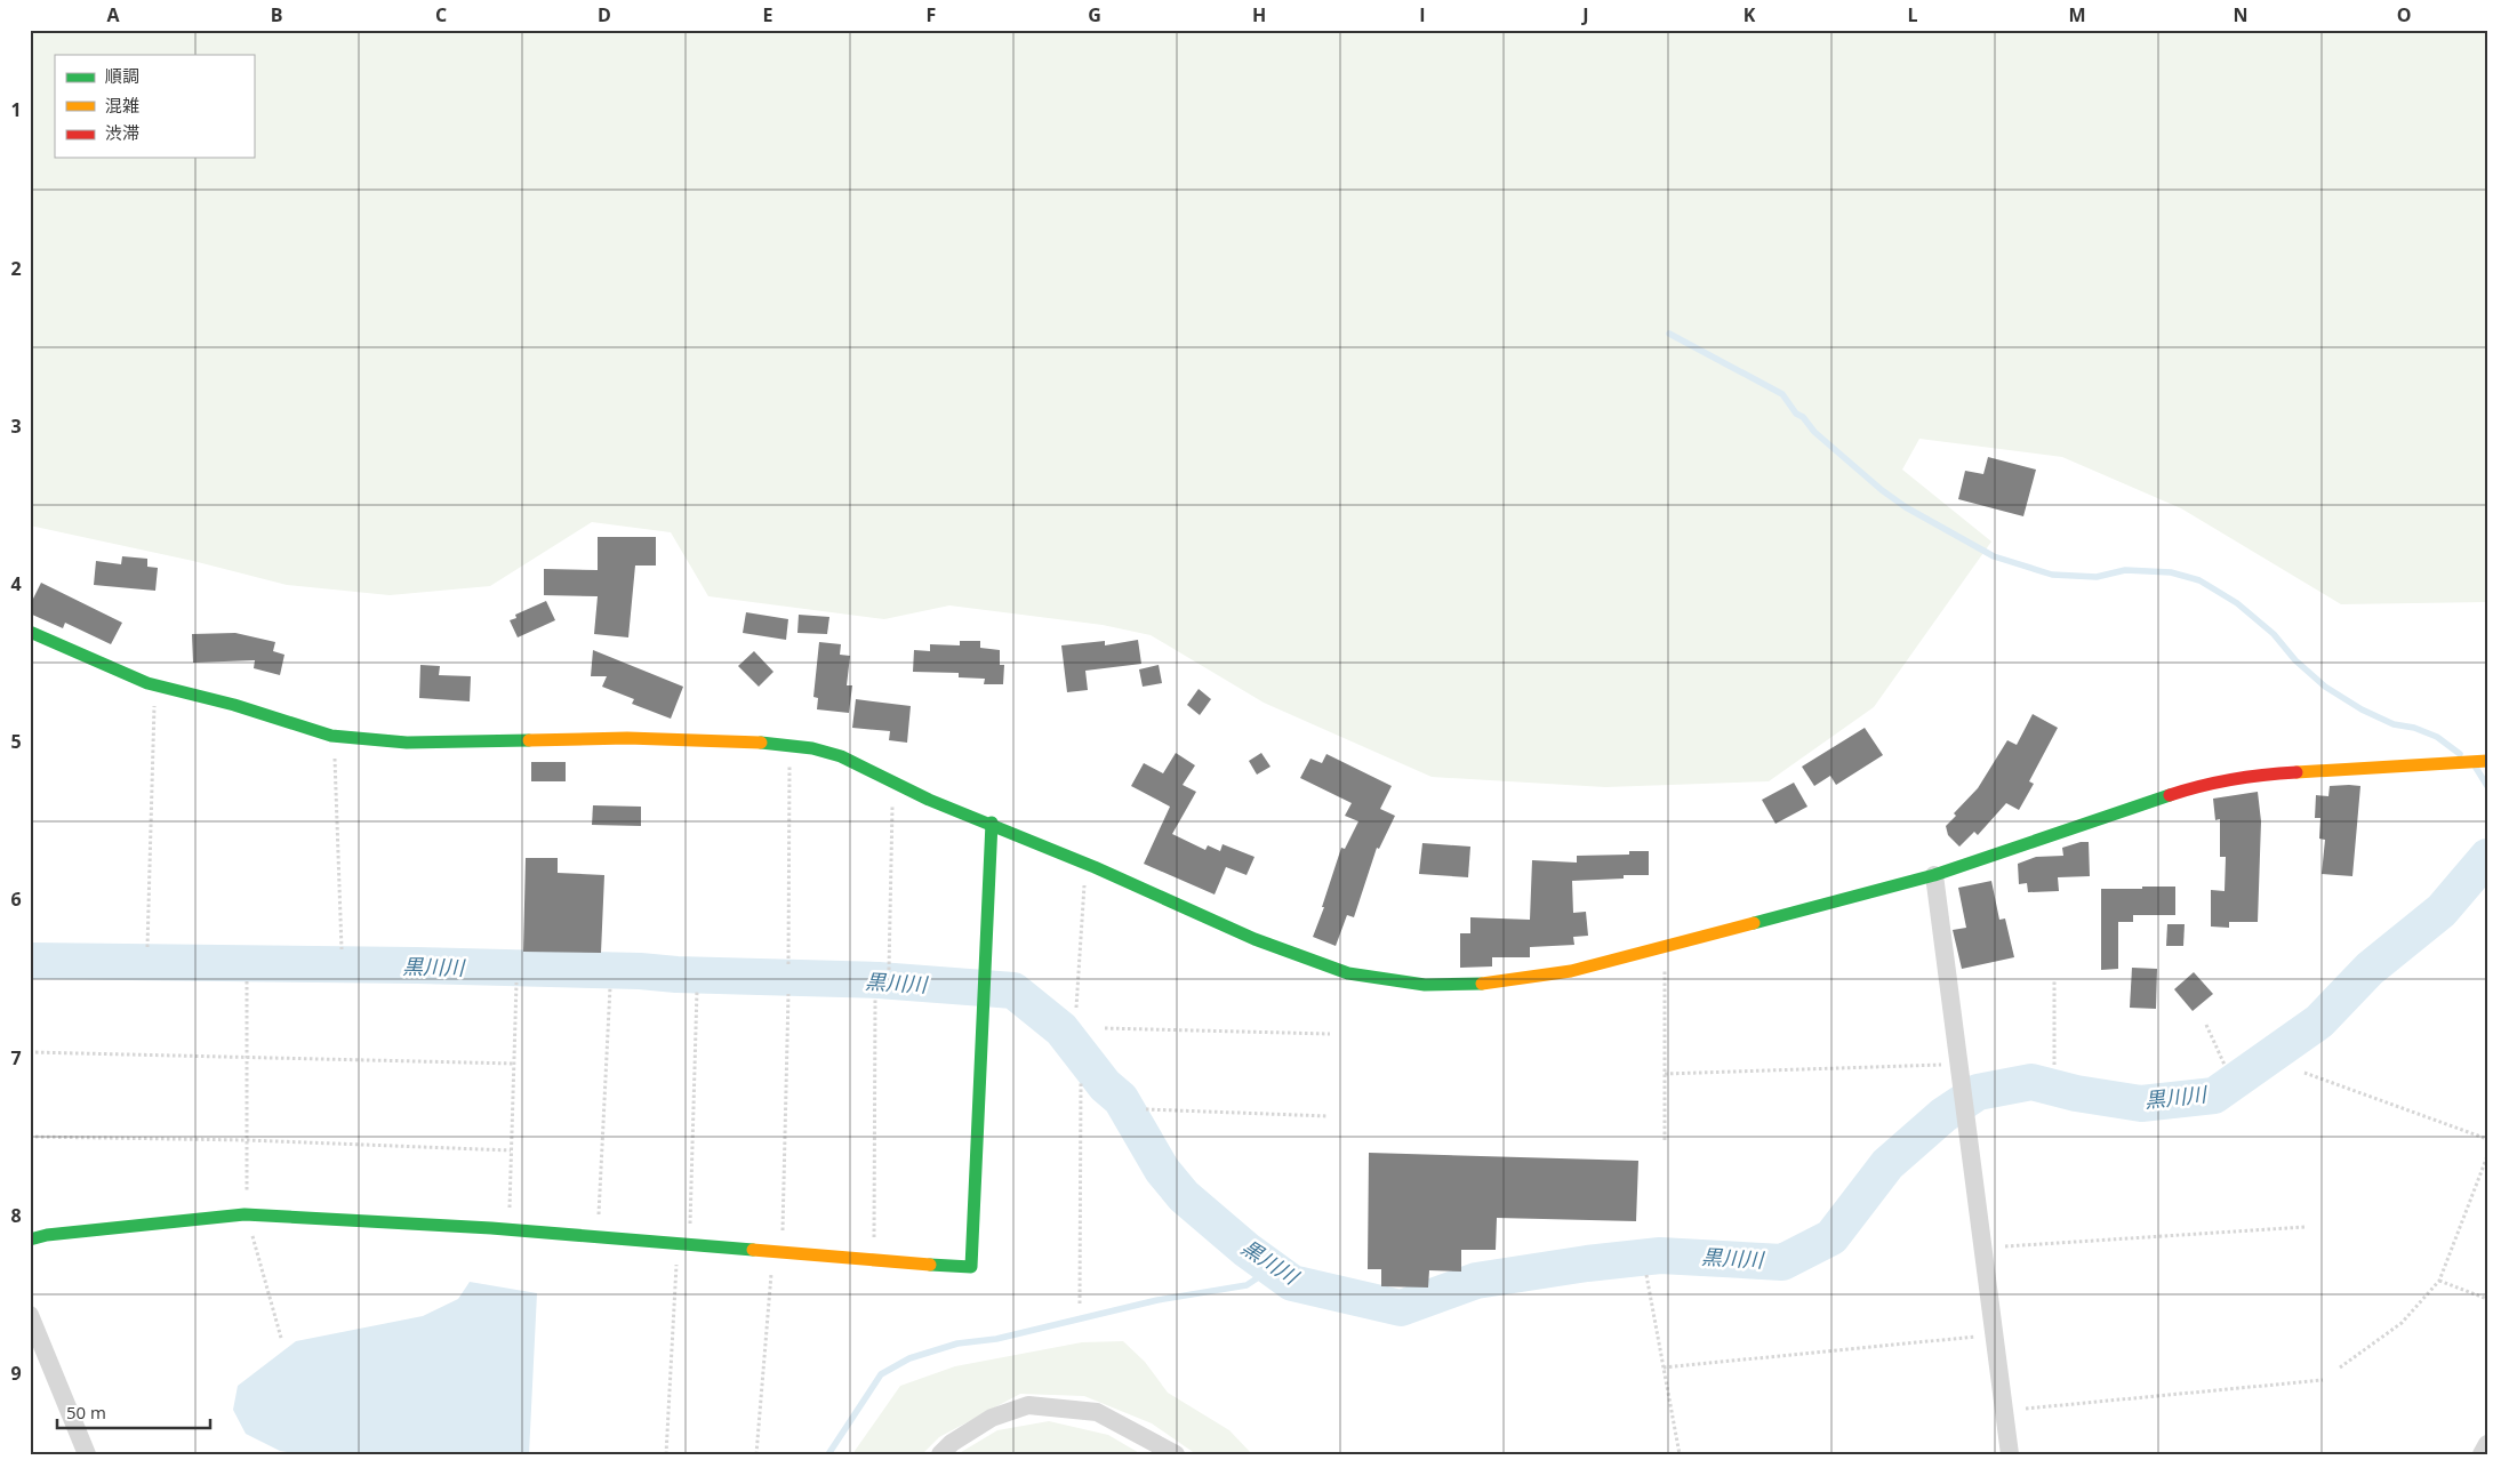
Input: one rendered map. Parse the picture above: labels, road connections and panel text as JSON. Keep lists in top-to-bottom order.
{
  "water": ["黒川川"],
  "legend": ["順調", "混雑", "渋滞"],
  "scale_bar": "50 m",
  "grid": {
    "columns": [
      "A",
      "B",
      "C",
      "D",
      "E",
      "F",
      "G",
      "H",
      "I",
      "J",
      "K",
      "L",
      "M",
      "N",
      "O"
    ],
    "rows": [
      "1",
      "2",
      "3",
      "4",
      "5",
      "6",
      "7",
      "8",
      "9"
    ]
  }
}
